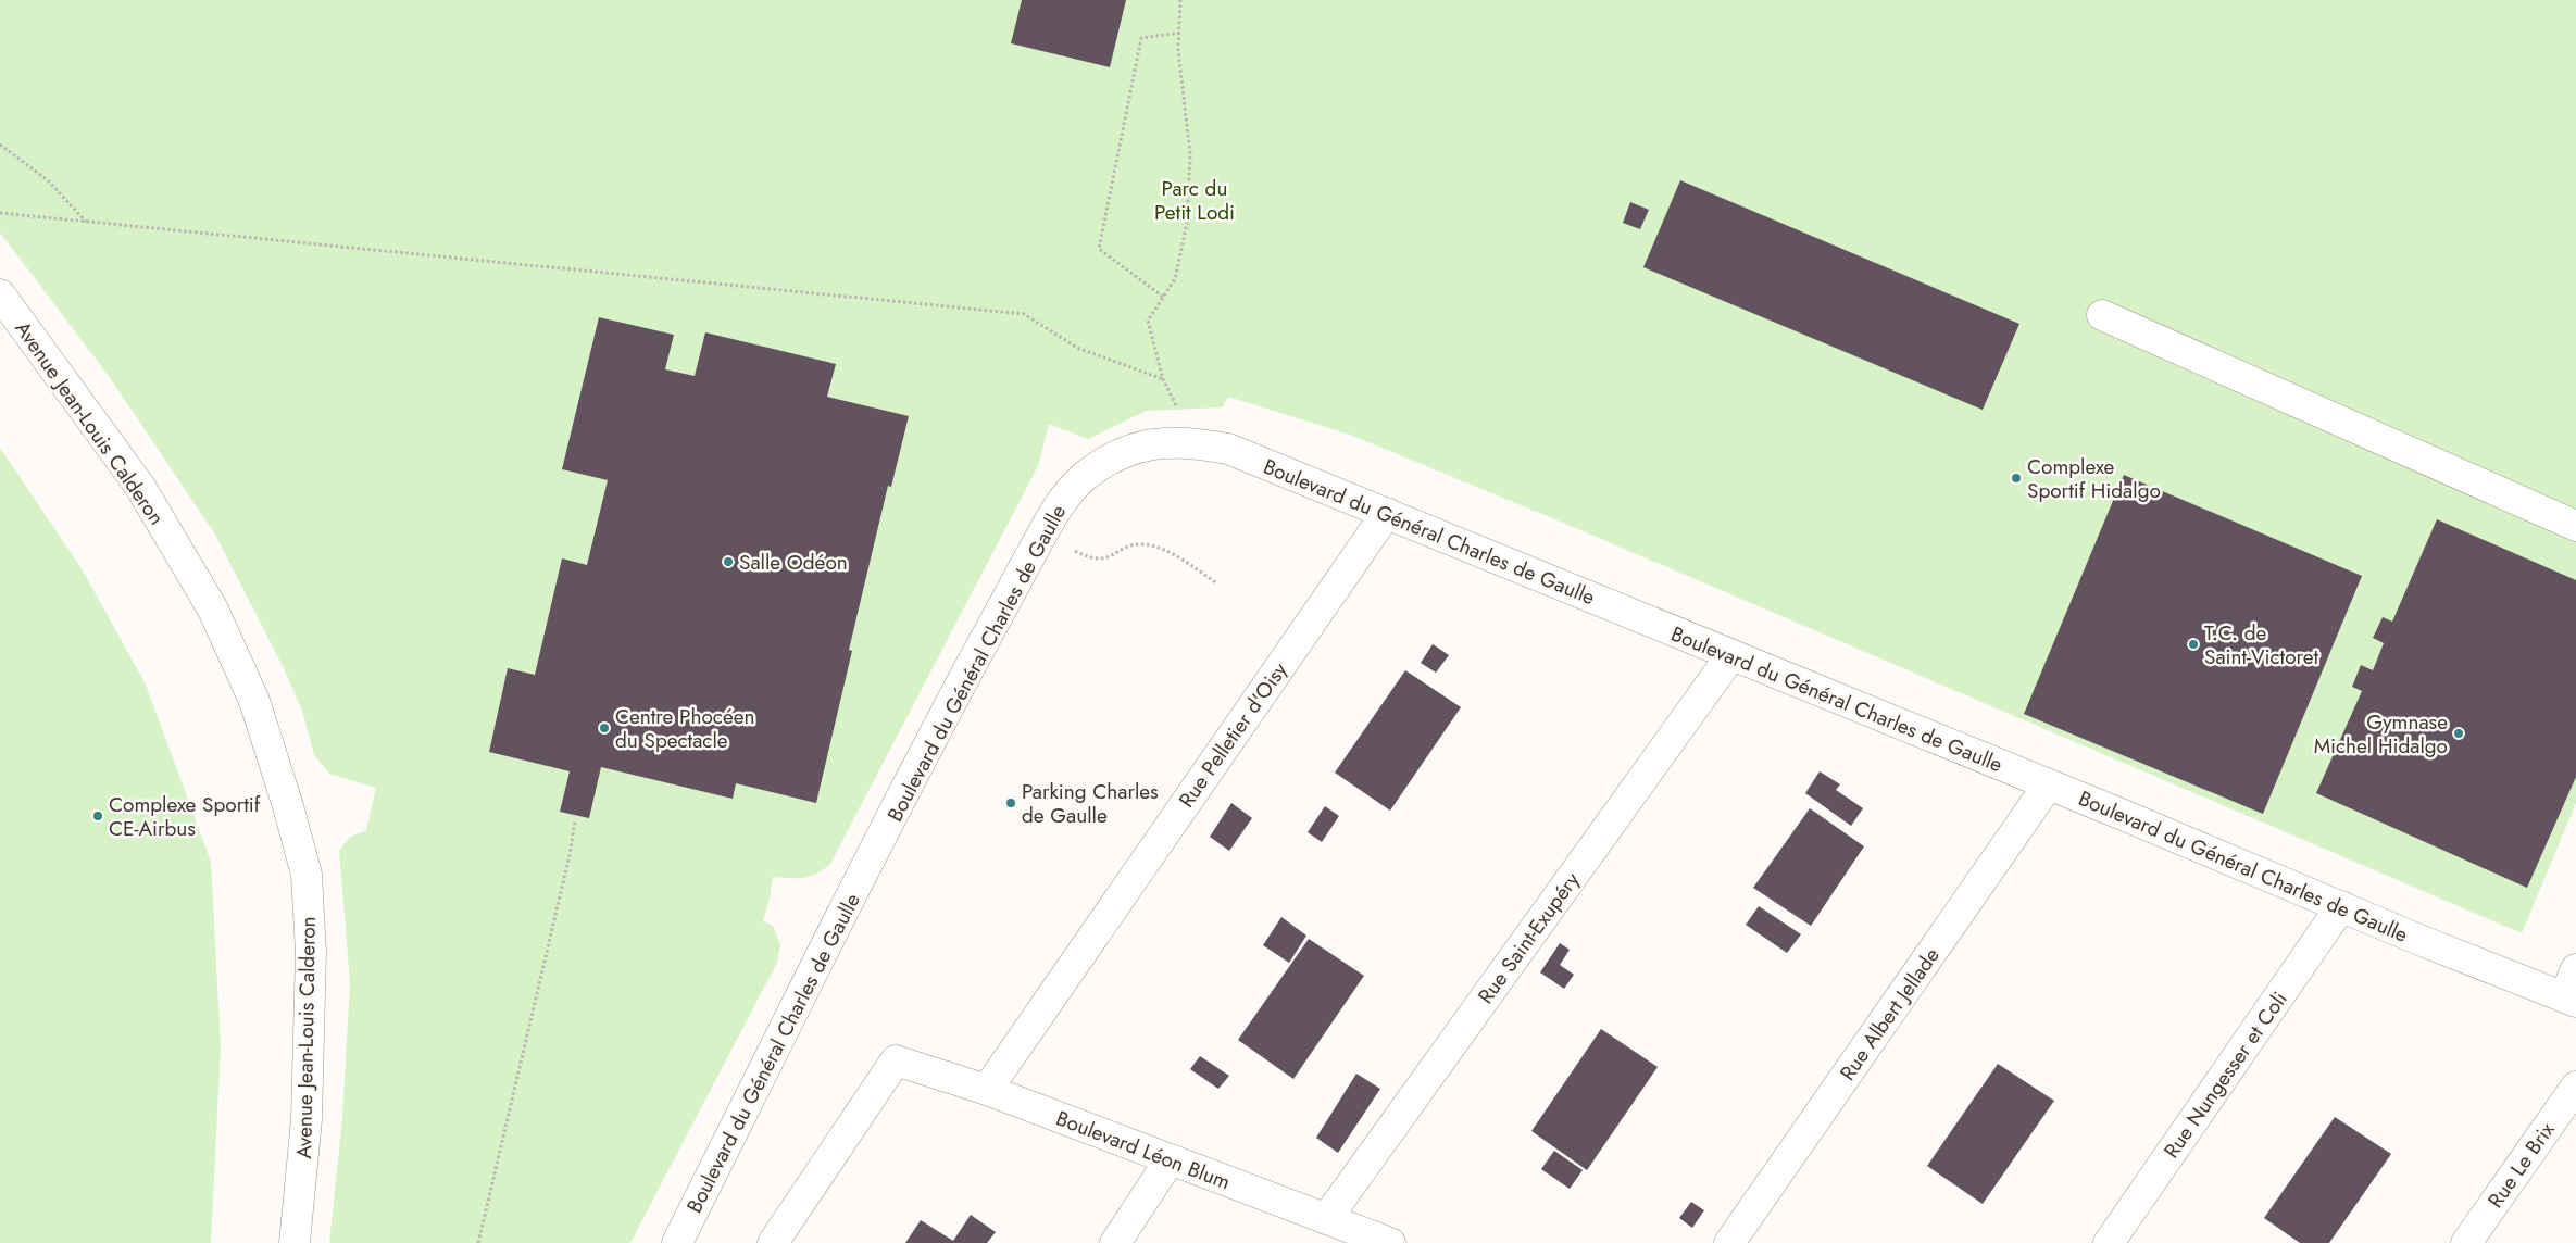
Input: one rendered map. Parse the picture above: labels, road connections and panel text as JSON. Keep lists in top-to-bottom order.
{
  "streets": {
    "street": [
      "Avenue Jean-Louis Calderon",
      "Boulevard du Général Charles de Gaulle",
      "Rue Pelletier d'Oisy",
      "Rue Saint-Exupéry",
      "Rue Albert Jellade",
      "Rue Nungesser et Coli",
      "Boulevard Léon Blum",
      "Rue Le Brix"
    ]
  },
  "crossings": [
    ["Boulevard du Général Charles de Gaulle", "Rue Pelletier d'Oisy"],
    ["Boulevard du Général Charles de Gaulle", "Rue Saint-Exupéry"],
    ["Boulevard du Général Charles de Gaulle", "Rue Albert Jellade"],
    ["Boulevard du Général Charles de Gaulle", "Rue Nungesser et Coli"],
    ["Rue Pelletier d'Oisy", "Boulevard Léon Blum"],
    ["Rue Saint-Exupéry", "Boulevard Léon Blum"]
  ],
  "parks": ["Parc du Petit Lodi"],
  "places": [
    "Complexe Sportif Hidalgo",
    "Salle Odéon",
    "T.C. de Saint-Victoret",
    "Centre Phocéen du Spectacle",
    "Gymnase Michel Hidalgo",
    "Parking Charles de Gaulle",
    "Complexe Sportif CE-Airbus"
  ]
}
